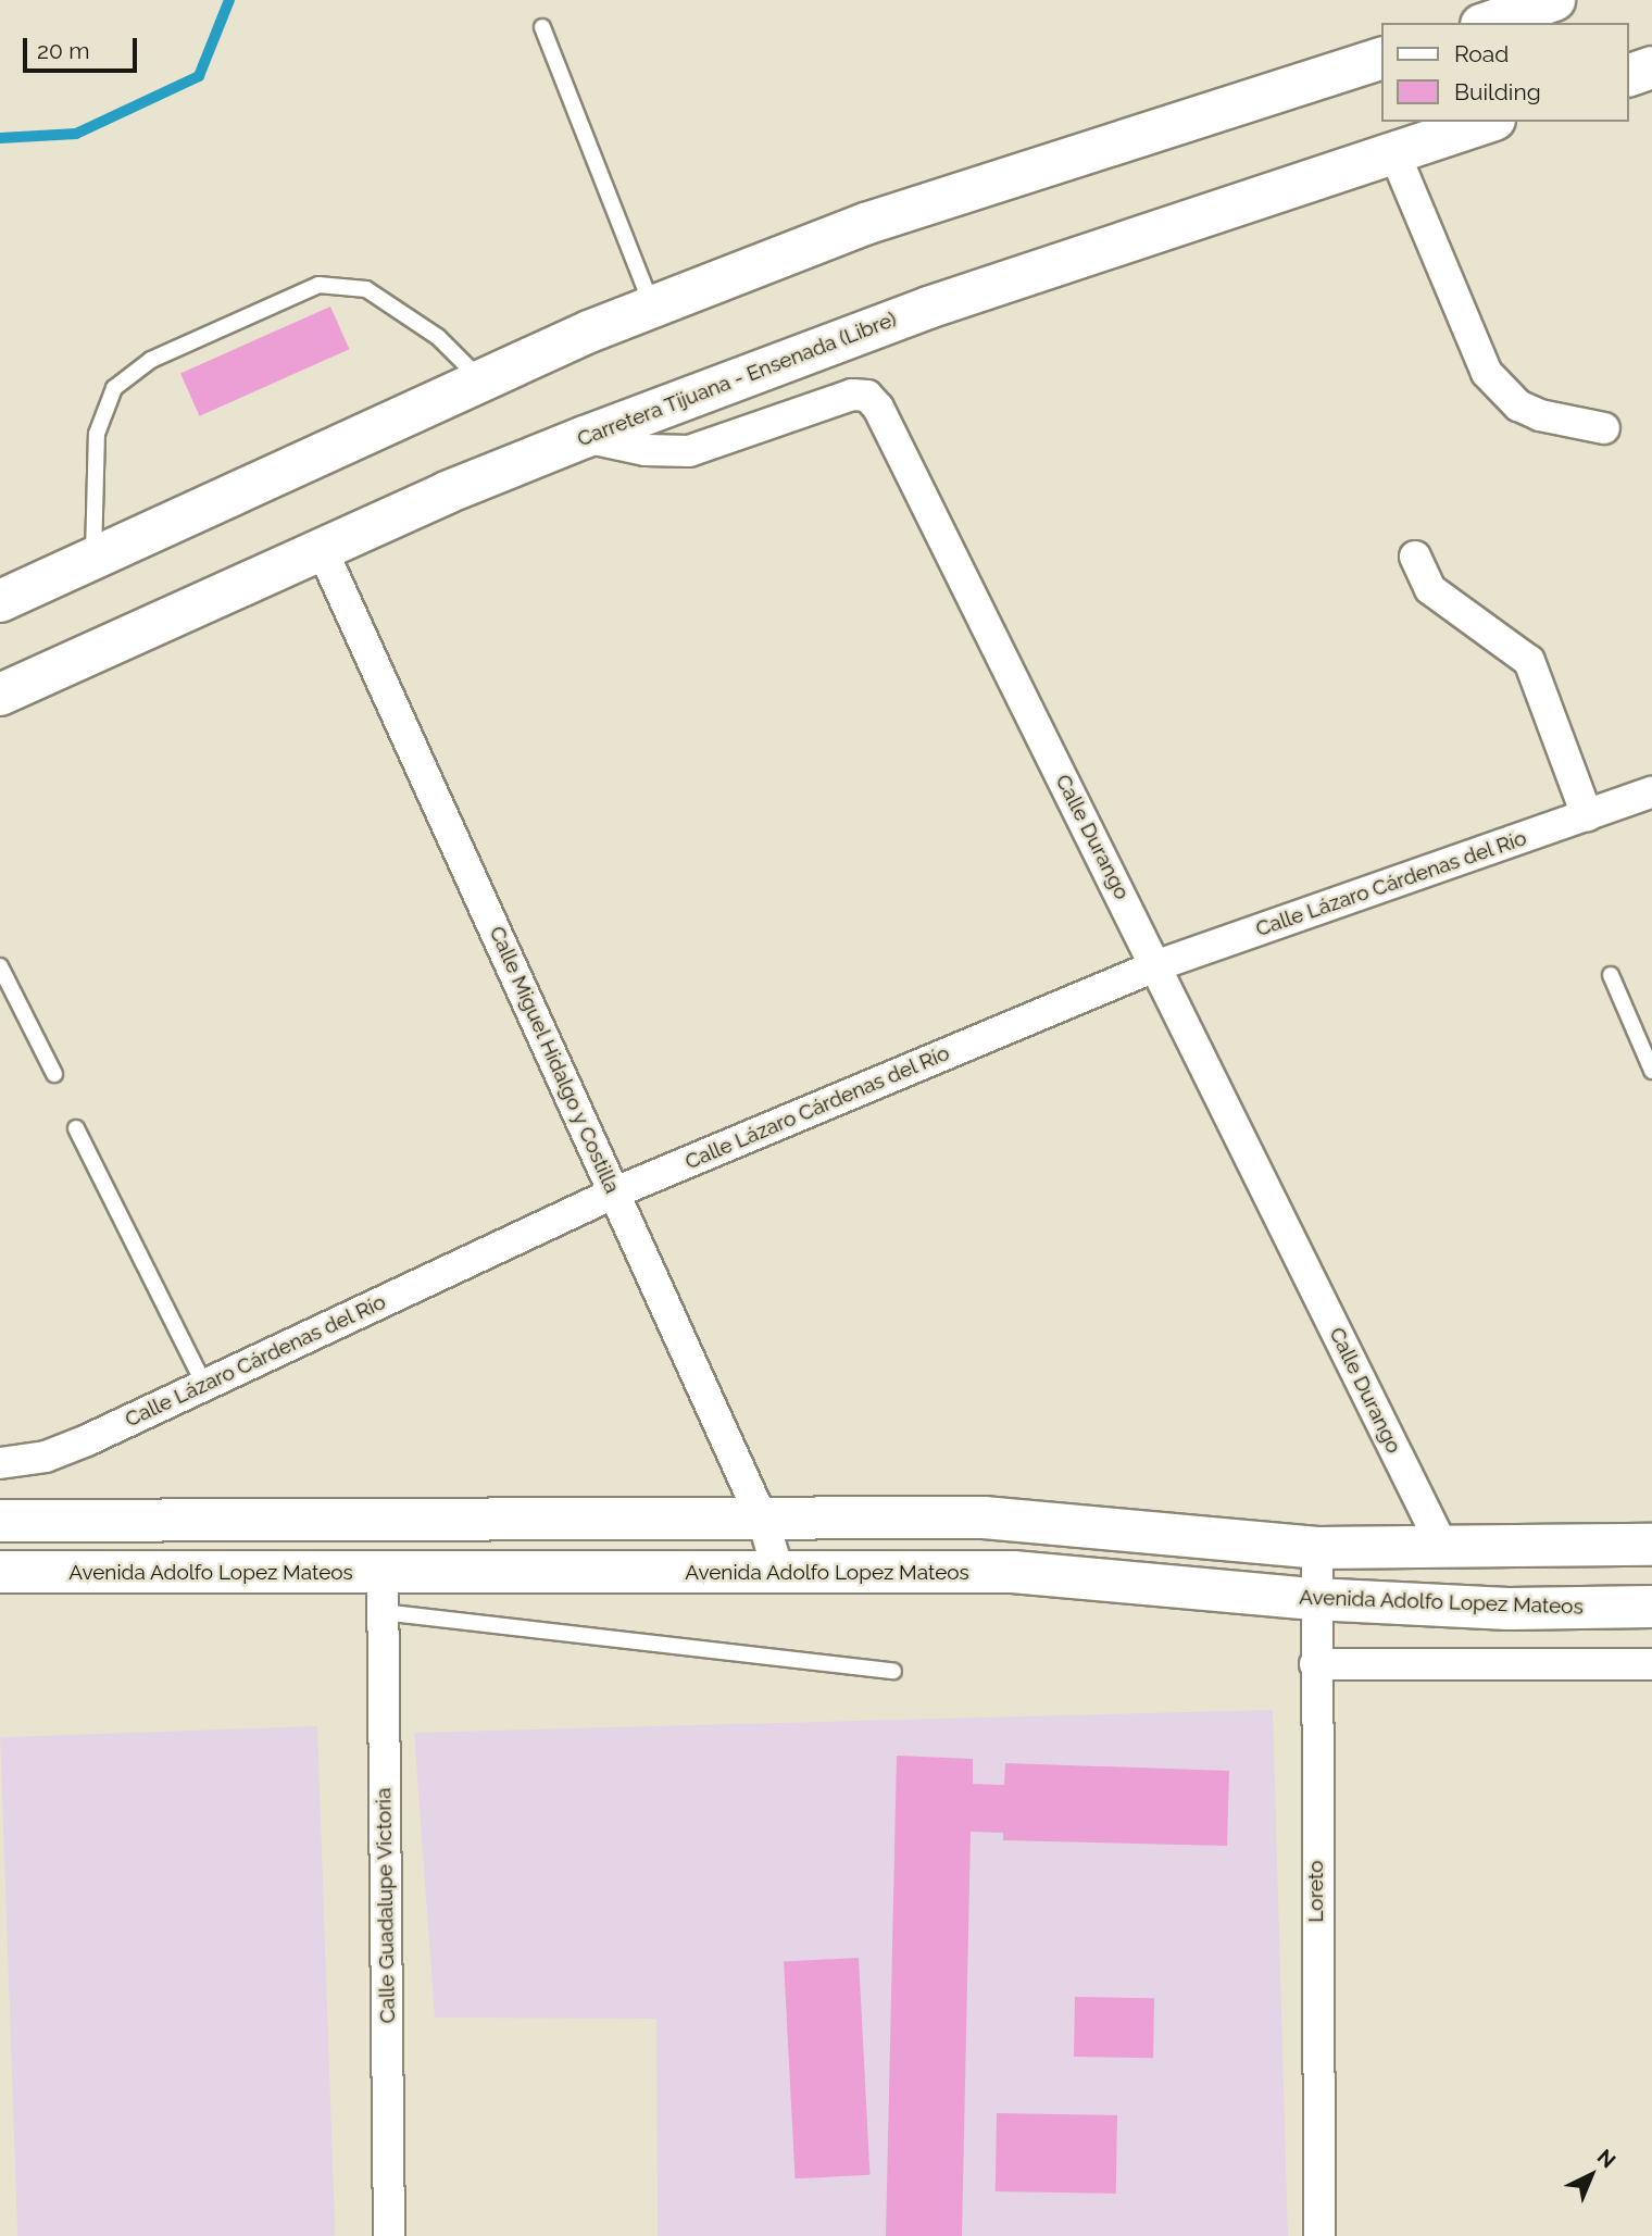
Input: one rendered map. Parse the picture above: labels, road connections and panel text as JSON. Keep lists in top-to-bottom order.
{
  "streets": {
    "main road": ["Carretera Tijuana - Ensenada (Libre)", "Avenida Adolfo Lopez Mateos"],
    "street": [
      "Calle Durango",
      "Calle Lázaro Cárdenas del Río",
      "Calle Miguel Hidalgo y Costilla",
      "Loreto",
      "Calle Guadalupe Victoria"
    ]
  },
  "crossings": [
    ["Carretera Tijuana - Ensenada (Libre)", "Calle Durango"],
    ["Carretera Tijuana - Ensenada (Libre)", "Calle Miguel Hidalgo y Costilla"],
    ["Calle Durango", "Calle Lázaro Cárdenas del Río"],
    ["Calle Lázaro Cárdenas del Río", "Calle Miguel Hidalgo y Costilla"],
    ["Calle Miguel Hidalgo y Costilla", "Avenida Adolfo Lopez Mateos"],
    ["Avenida Adolfo Lopez Mateos", "Loreto"],
    ["Avenida Adolfo Lopez Mateos", "Calle Guadalupe Victoria"]
  ],
  "legend": ["Road", "Building"],
  "scale_bar": "20 m",
  "north": "top right"
}
